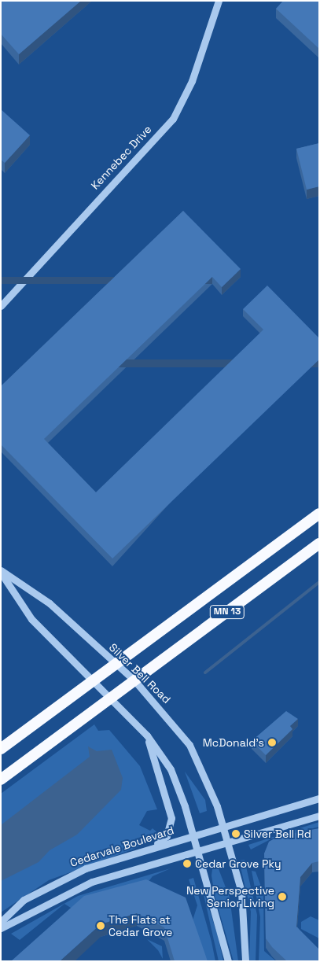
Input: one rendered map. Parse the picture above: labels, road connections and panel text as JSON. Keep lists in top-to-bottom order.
{
  "streets": {
    "highway": ["MN 13"],
    "street": ["Kennebec Drive", "Silver Bell Road", "Cedarvale Boulevard"]
  },
  "crossings": [
    ["MN 13", "Silver Bell Road"],
    ["Silver Bell Road", "Cedarvale Boulevard"]
  ],
  "places": [
    "McDonald's",
    "Silver Bell Rd",
    "Cedar Grove Pky",
    "New Perspective Senior Living",
    "The Flats at Cedar Grove"
  ]
}
